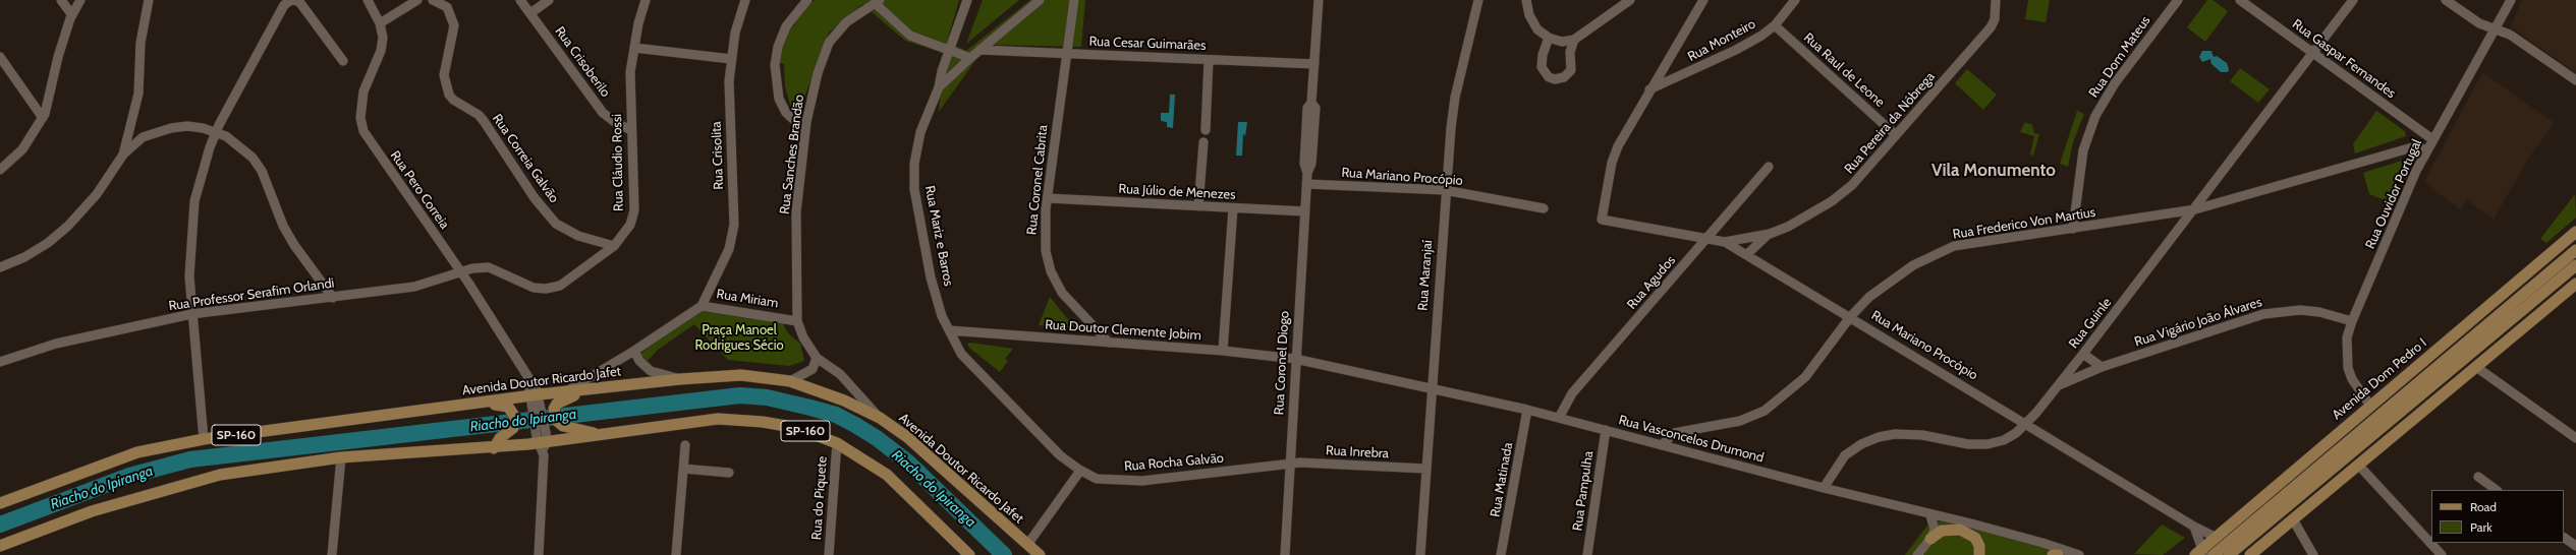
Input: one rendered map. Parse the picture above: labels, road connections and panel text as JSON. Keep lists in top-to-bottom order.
{
  "streets": {
    "main road": ["Avenida Dom Pedro I", "Avenida Doutor Ricardo Jafet", "SP-160"],
    "street": [
      "Rua Monteiro",
      "Rua Cesar Guimarães",
      "Rua Dom Mateus",
      "Rua Gaspar Fernandes",
      "Rua Crisoberilo",
      "Rua Raul de Leone",
      "Rua Pereira da Nóbrega",
      "Rua Sanches Brandão",
      "Rua Crisolita",
      "Rua Correia Galvão",
      "Rua Cláudio Rossi",
      "Rua Mariano Procópio",
      "Rua Coronel Cabrita",
      "Rua Pero Correia",
      "Rua Júlio de Menezes",
      "Rua Ouvidor Portugal",
      "Rua Frederico Von Martius",
      "Rua Mariz e Barros",
      "Rua Maranjaí",
      "Rua Agudos",
      "Rua Professor Serafim Orlandi",
      "Rua Miriam",
      "Rua Vigário João Álvares",
      "Rua Guinle",
      "Rua Doutor Clemente Jobim",
      "Rua Coronel Diogo",
      "Rua Vasconcelos Drumond",
      "Rua Inrebra",
      "Rua Rocha Galvão",
      "Rua Matinada",
      "Rua Pampulha",
      "Rua do Piquete"
    ]
  },
  "crossings": [
    ["Rua Monteiro", "Rua Raul de Leone"],
    ["Rua Monteiro", "Rua Mariano Procópio"],
    ["Rua Cesar Guimarães", "Rua Coronel Cabrita"],
    ["Rua Cesar Guimarães", "Rua Mariz e Barros"],
    ["Rua Cesar Guimarães", "Rua Coronel Diogo"],
    ["Rua Dom Mateus", "Rua Frederico Von Martius"],
    ["Rua Gaspar Fernandes", "Rua Ouvidor Portugal"],
    ["Rua Gaspar Fernandes", "Rua Guinle"],
    ["Rua Crisoberilo", "Rua Cláudio Rossi"],
    ["Rua Raul de Leone", "Rua Pereira da Nóbrega"],
    ["Rua Pereira da Nóbrega", "Rua Mariano Procópio"],
    ["Rua Sanches Brandão", "Rua Miriam"],
    ["Rua Sanches Brandão", "Avenida Doutor Ricardo Jafet"],
    ["Rua Crisolita", "Rua Miriam"],
    ["Rua Correia Galvão", "Rua Cláudio Rossi"],
    ["Rua Cláudio Rossi", "Rua Pero Correia"],
    ["Rua Cláudio Rossi", "Rua Professor Serafim Orlandi"],
    ["Rua Mariano Procópio", "Rua Frederico Von Martius"],
    ["Rua Mariano Procópio", "Rua Maranjaí"],
    ["Rua Mariano Procópio", "Rua Agudos"],
    ["Rua Mariano Procópio", "Rua Guinle"],
    ["Rua Mariano Procópio", "Rua Coronel Diogo"],
    ["Rua Mariano Procópio", "Avenida Dom Pedro I"],
    ["Rua Coronel Cabrita", "Rua Júlio de Menezes"],
    ["Rua Coronel Cabrita", "Rua Doutor Clemente Jobim"],
    ["Rua Pero Correia", "Rua Professor Serafim Orlandi"],
    ["Rua Pero Correia", "Avenida Doutor Ricardo Jafet"],
    ["Rua Pero Correia", "SP-160"],
    ["Rua Júlio de Menezes", "Rua Coronel Diogo"],
    ["Rua Ouvidor Portugal", "Rua Vigário João Álvares"],
    ["Rua Ouvidor Portugal", "Avenida Dom Pedro I"],
    ["Rua Frederico Von Martius", "Rua Guinle"],
    ["Rua Frederico Von Martius", "Rua Vasconcelos Drumond"],
    ["Rua Mariz e Barros", "Rua Doutor Clemente Jobim"],
    ["Rua Mariz e Barros", "Rua Rocha Galvão"],
    ["Rua Maranjaí", "Rua Vasconcelos Drumond"],
    ["Rua Maranjaí", "Rua Inrebra"],
    ["Rua Agudos", "Rua Vasconcelos Drumond"],
    ["Rua Miriam", "Avenida Doutor Ricardo Jafet"],
    ["Rua Vigário João Álvares", "Rua Guinle"],
    ["Rua Guinle", "Rua Vasconcelos Drumond"],
    ["Rua Doutor Clemente Jobim", "Rua Coronel Diogo"],
    ["Rua Doutor Clemente Jobim", "Rua Vasconcelos Drumond"],
    ["Rua Coronel Diogo", "Rua Vasconcelos Drumond"],
    ["Rua Coronel Diogo", "Rua Inrebra"],
    ["Rua Coronel Diogo", "Rua Rocha Galvão"],
    ["SP-160", "Rua do Piquete"],
    ["Rua Vasconcelos Drumond", "Rua Matinada"],
    ["Rua Vasconcelos Drumond", "Rua Pampulha"],
    ["Rua Inrebra", "Rua Rocha Galvão"]
  ],
  "districts": ["Vila Monumento"],
  "water": ["Riacho do Ipiranga"],
  "parks": ["Praça Manoel Rodrigues Sécio"],
  "legend": ["Road", "Park"]
}
